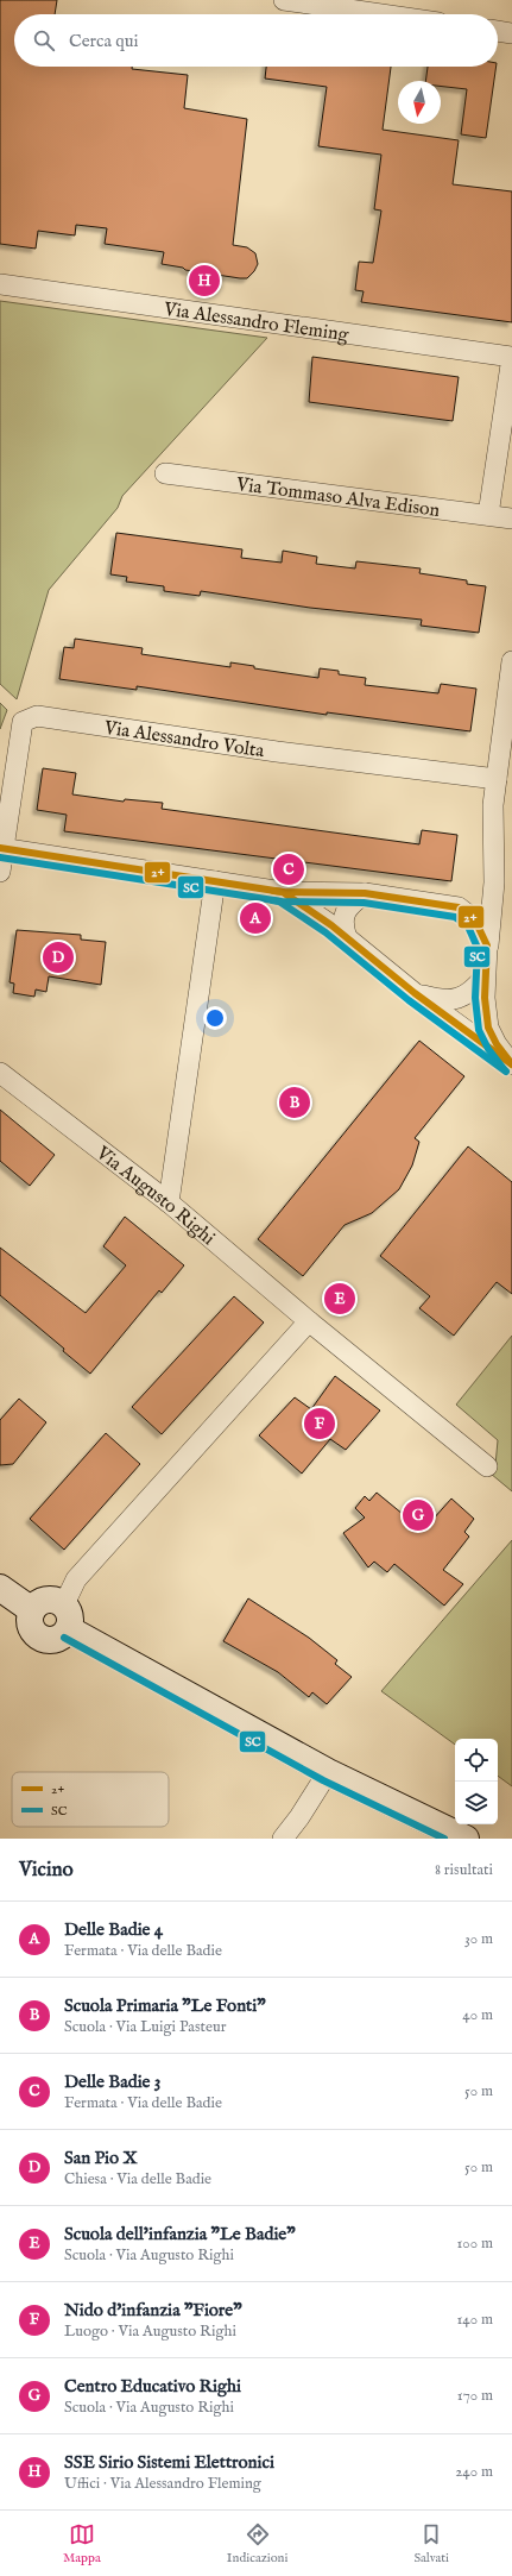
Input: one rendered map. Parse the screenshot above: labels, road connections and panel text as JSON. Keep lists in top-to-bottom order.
{
  "streets": {
    "street": [
      "Via Alessandro Fleming",
      "Via Tommaso Alva Edison",
      "Via Alessandro Volta",
      "Via Augusto Righi"
    ]
  },
  "lines": ["transit line 2+", "transit line SC"],
  "legend": ["2+", "SC"],
  "north": "bottom",
  "page": {
    "search": "Cerca qui",
    "pins": [
      "H",
      "C",
      "A",
      "D",
      "B",
      "E",
      "F",
      "G"
    ],
    "heading": ["Vicino", "8 risultati"],
    "list": [
      {
        "mark": "A",
        "name": "Delle Badie 4",
        "note": "Fermata · Via delle Badie",
        "value": "30 m"
      },
      {
        "mark": "B",
        "name": "Scuola Primaria \"Le Fonti\"",
        "note": "Scuola · Via Luigi Pasteur",
        "value": "40 m"
      },
      {
        "mark": "C",
        "name": "Delle Badie 3",
        "note": "Fermata · Via delle Badie",
        "value": "50 m"
      },
      {
        "mark": "D",
        "name": "San Pio X",
        "note": "Chiesa · Via delle Badie",
        "value": "50 m"
      },
      {
        "mark": "E",
        "name": "Scuola dell'infanzia \"Le Badie\"",
        "note": "Scuola · Via Augusto Righi",
        "value": "100 m"
      },
      {
        "mark": "F",
        "name": "Nido d'infanzia \"Fiore\"",
        "note": "Luogo · Via Augusto Righi",
        "value": "140 m"
      },
      {
        "mark": "G",
        "name": "Centro Educativo Righi",
        "note": "Scuola · Via Augusto Righi",
        "value": "170 m"
      },
      {
        "mark": "H",
        "name": "SSE Sirio Sistemi Elettronici",
        "note": "Uffici · Via Alessandro Fleming",
        "value": "240 m"
      }
    ],
    "nav": ["Mappa", "Indicazioni", "Salvati"]
  }
}
